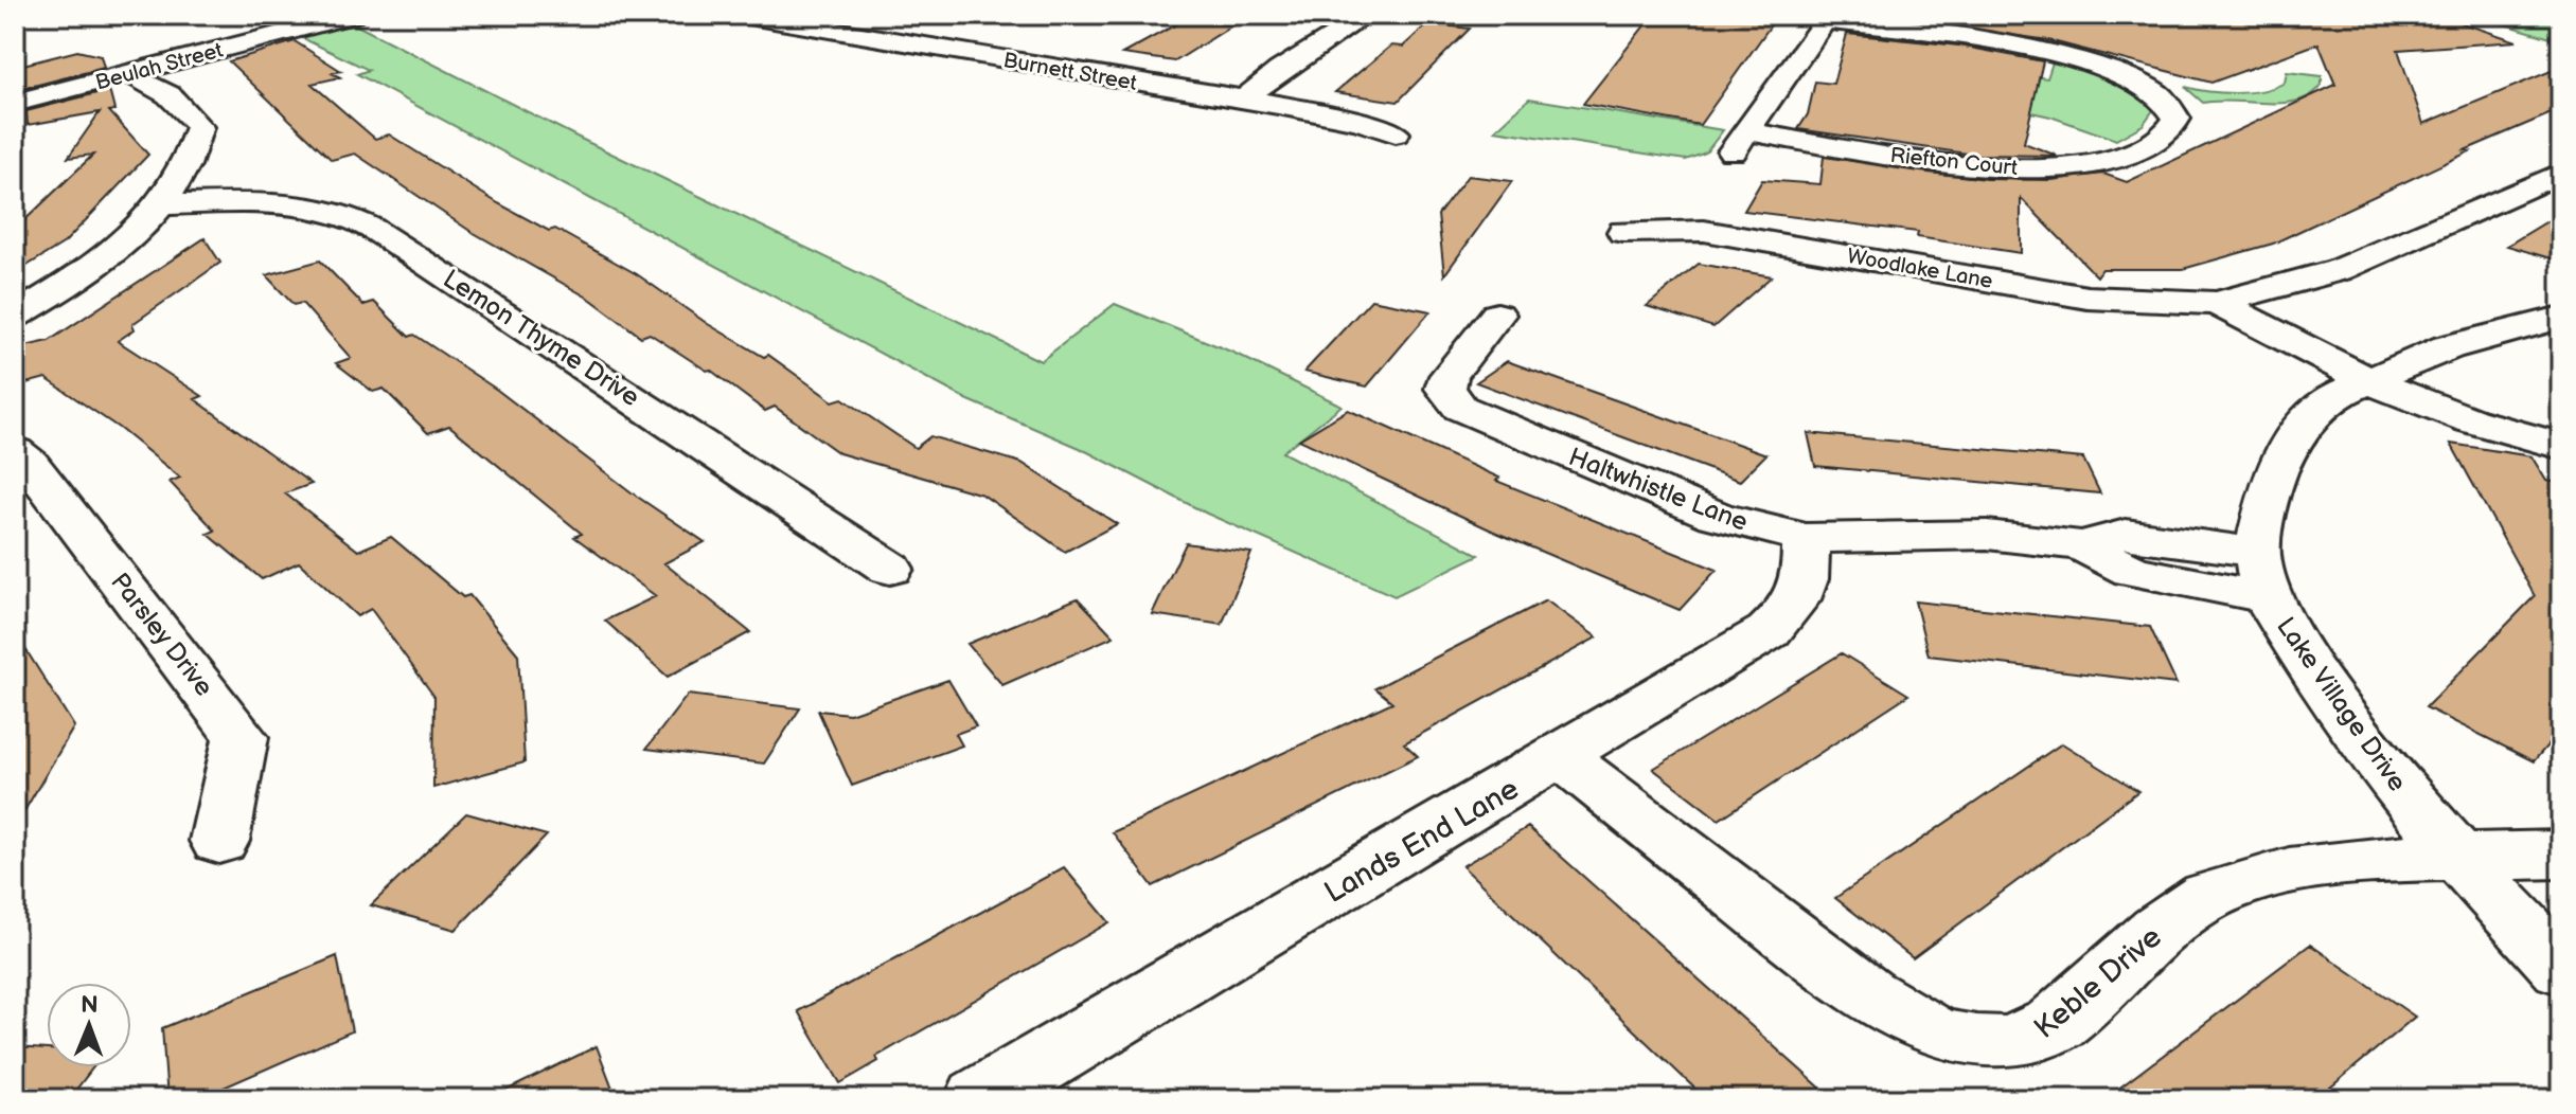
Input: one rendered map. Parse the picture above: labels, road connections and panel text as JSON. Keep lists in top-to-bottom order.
{
  "streets": {
    "street": [
      "Beulah Street",
      "Burnett Street",
      "Riefton Court",
      "Woodlake Lane",
      "Lemon Thyme Drive",
      "Haltwhistle Lane",
      "Parsley Drive",
      "Lake Village Drive",
      "Lands End Lane",
      "Keble Drive"
    ]
  },
  "crossings": [
    ["Haltwhistle Lane", "Lake Village Drive"],
    ["Haltwhistle Lane", "Lands End Lane"],
    ["Lake Village Drive", "Keble Drive"],
    ["Lands End Lane", "Keble Drive"]
  ],
  "north": "top"
}
